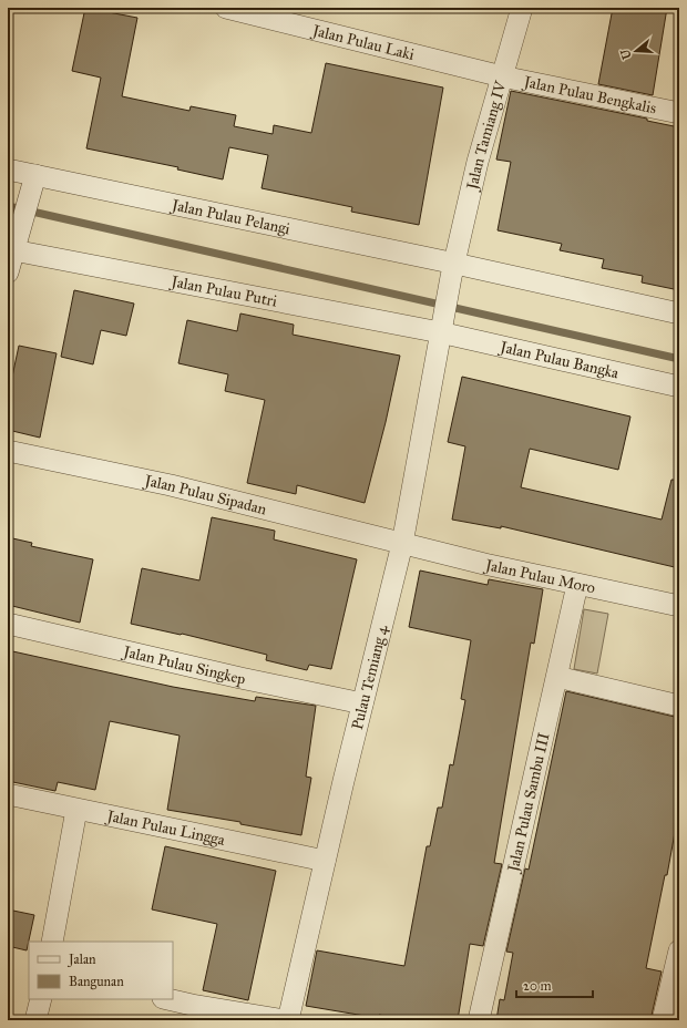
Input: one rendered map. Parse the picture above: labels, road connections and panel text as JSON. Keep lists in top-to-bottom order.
{
  "streets": {
    "street": [
      "Jalan Pulau Laki",
      "Jalan Pulau Bengkalis",
      "Jalan Tamiang IV",
      "Jalan Pulau Pelangi",
      "Jalan Pulau Putri",
      "Jalan Pulau Bangka",
      "Jalan Pulau Sipadan",
      "Jalan Pulau Moro",
      "Jalan Pulau Singkep",
      "Pulau Temiang 4",
      "Jalan Pulau Sambu III",
      "Jalan Pulau Lingga"
    ]
  },
  "crossings": [
    ["Jalan Pulau Laki", "Jalan Pulau Bengkalis"],
    ["Jalan Pulau Laki", "Jalan Tamiang IV"],
    ["Jalan Pulau Bengkalis", "Jalan Tamiang IV"],
    ["Jalan Tamiang IV", "Jalan Pulau Pelangi"],
    ["Jalan Tamiang IV", "Jalan Pulau Putri"],
    ["Jalan Tamiang IV", "Jalan Pulau Bangka"],
    ["Jalan Tamiang IV", "Pulau Temiang 4"],
    ["Jalan Pulau Putri", "Jalan Pulau Bangka"],
    ["Jalan Pulau Putri", "Pulau Temiang 4"],
    ["Jalan Pulau Bangka", "Pulau Temiang 4"],
    ["Jalan Pulau Sipadan", "Jalan Pulau Moro"],
    ["Jalan Pulau Sipadan", "Pulau Temiang 4"],
    ["Jalan Pulau Moro", "Pulau Temiang 4"],
    ["Jalan Pulau Moro", "Jalan Pulau Sambu III"],
    ["Jalan Pulau Singkep", "Pulau Temiang 4"],
    ["Pulau Temiang 4", "Jalan Pulau Lingga"]
  ],
  "legend": ["Jalan", "Bangunan"],
  "scale_bar": "20 m",
  "north": "left"
}
